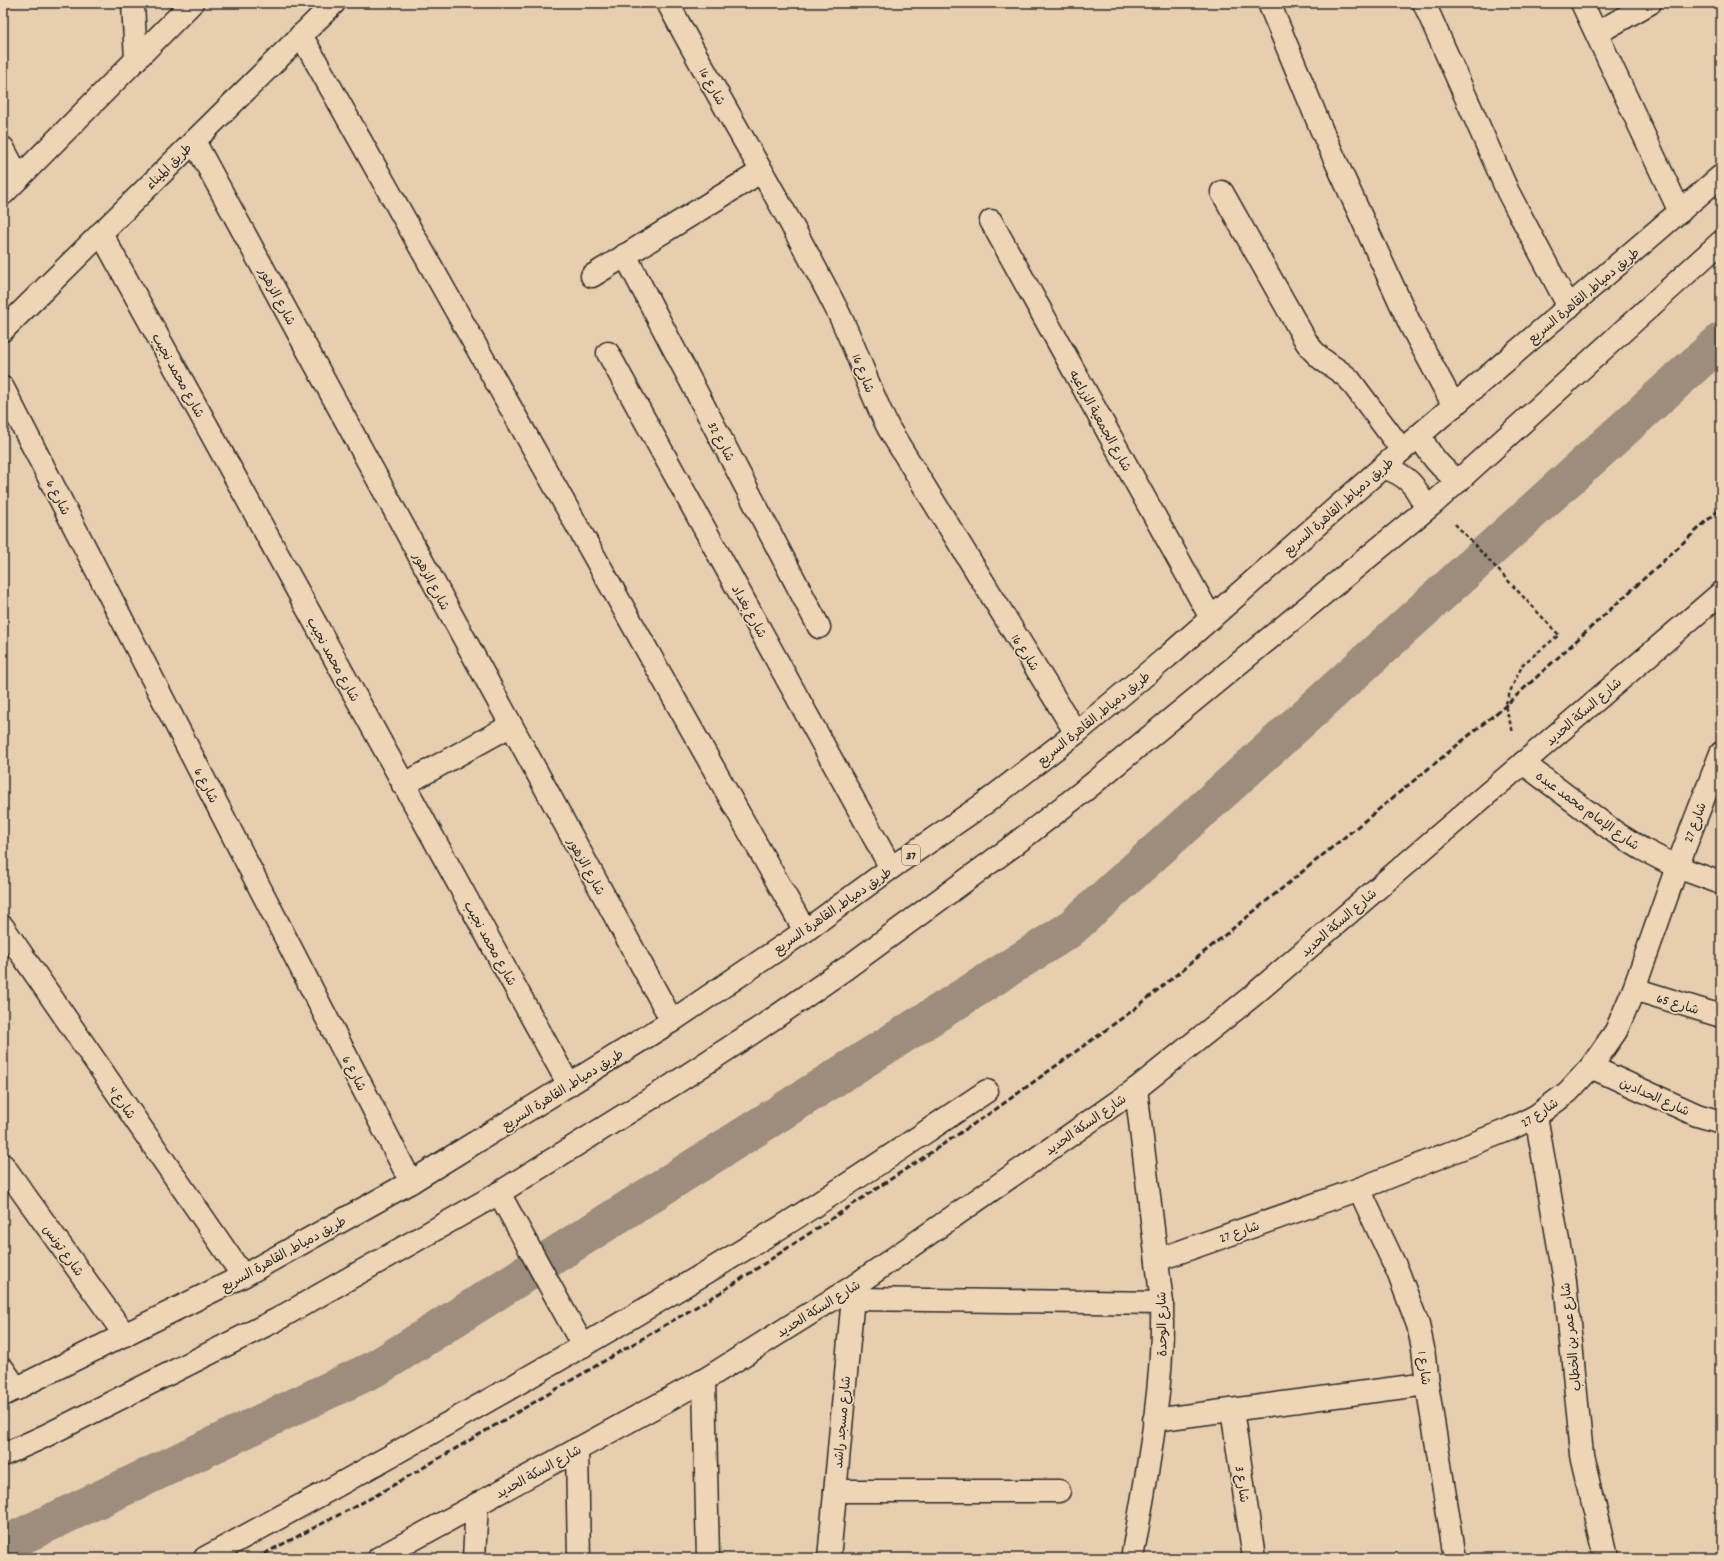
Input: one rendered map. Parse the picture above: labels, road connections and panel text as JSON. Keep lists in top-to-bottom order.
{
  "streets": {
    "main road": [
      "شارع 16",
      "طريق الميناء",
      "طريق دمياط, القاهرة السريع",
      "شارع الزهور",
      "شارع محمد نجيب",
      "شارع الجمعية الزراعيه",
      "شارع 32",
      "شارع 6",
      "شارع بغداد",
      "شارع السكة الحديد",
      "شارع الإمام محمد عبده",
      "شارع 27",
      "37",
      "شارع 65",
      "شارع الحدادين",
      "شارع 4",
      "شارع تونس",
      "شارع الوحدة",
      "شارع عمر بن الخطاب",
      "شارع 1",
      "شارع مسجد راشد",
      "شارع 3"
    ]
  },
  "crossings": [
    ["شارع 16", "طريق دمياط, القاهرة السريع"],
    ["طريق الميناء", "شارع الزهور"],
    ["طريق الميناء", "شارع محمد نجيب"],
    ["طريق دمياط, القاهرة السريع", "شارع الزهور"],
    ["طريق دمياط, القاهرة السريع", "شارع محمد نجيب"],
    ["طريق دمياط, القاهرة السريع", "شارع الجمعية الزراعيه"],
    ["طريق دمياط, القاهرة السريع", "شارع 6"],
    ["طريق دمياط, القاهرة السريع", "شارع بغداد"],
    ["طريق دمياط, القاهرة السريع", "شارع 4"],
    ["طريق دمياط, القاهرة السريع", "شارع تونس"],
    ["شارع السكة الحديد", "شارع الإمام محمد عبده"],
    ["شارع السكة الحديد", "شارع الوحدة"],
    ["شارع السكة الحديد", "شارع مسجد راشد"],
    ["شارع الإمام محمد عبده", "شارع 27"],
    ["شارع 27", "شارع 65"],
    ["شارع 27", "شارع الحدادين"],
    ["شارع 27", "شارع الوحدة"],
    ["شارع 27", "شارع عمر بن الخطاب"],
    ["شارع 27", "شارع 1"]
  ]
}
